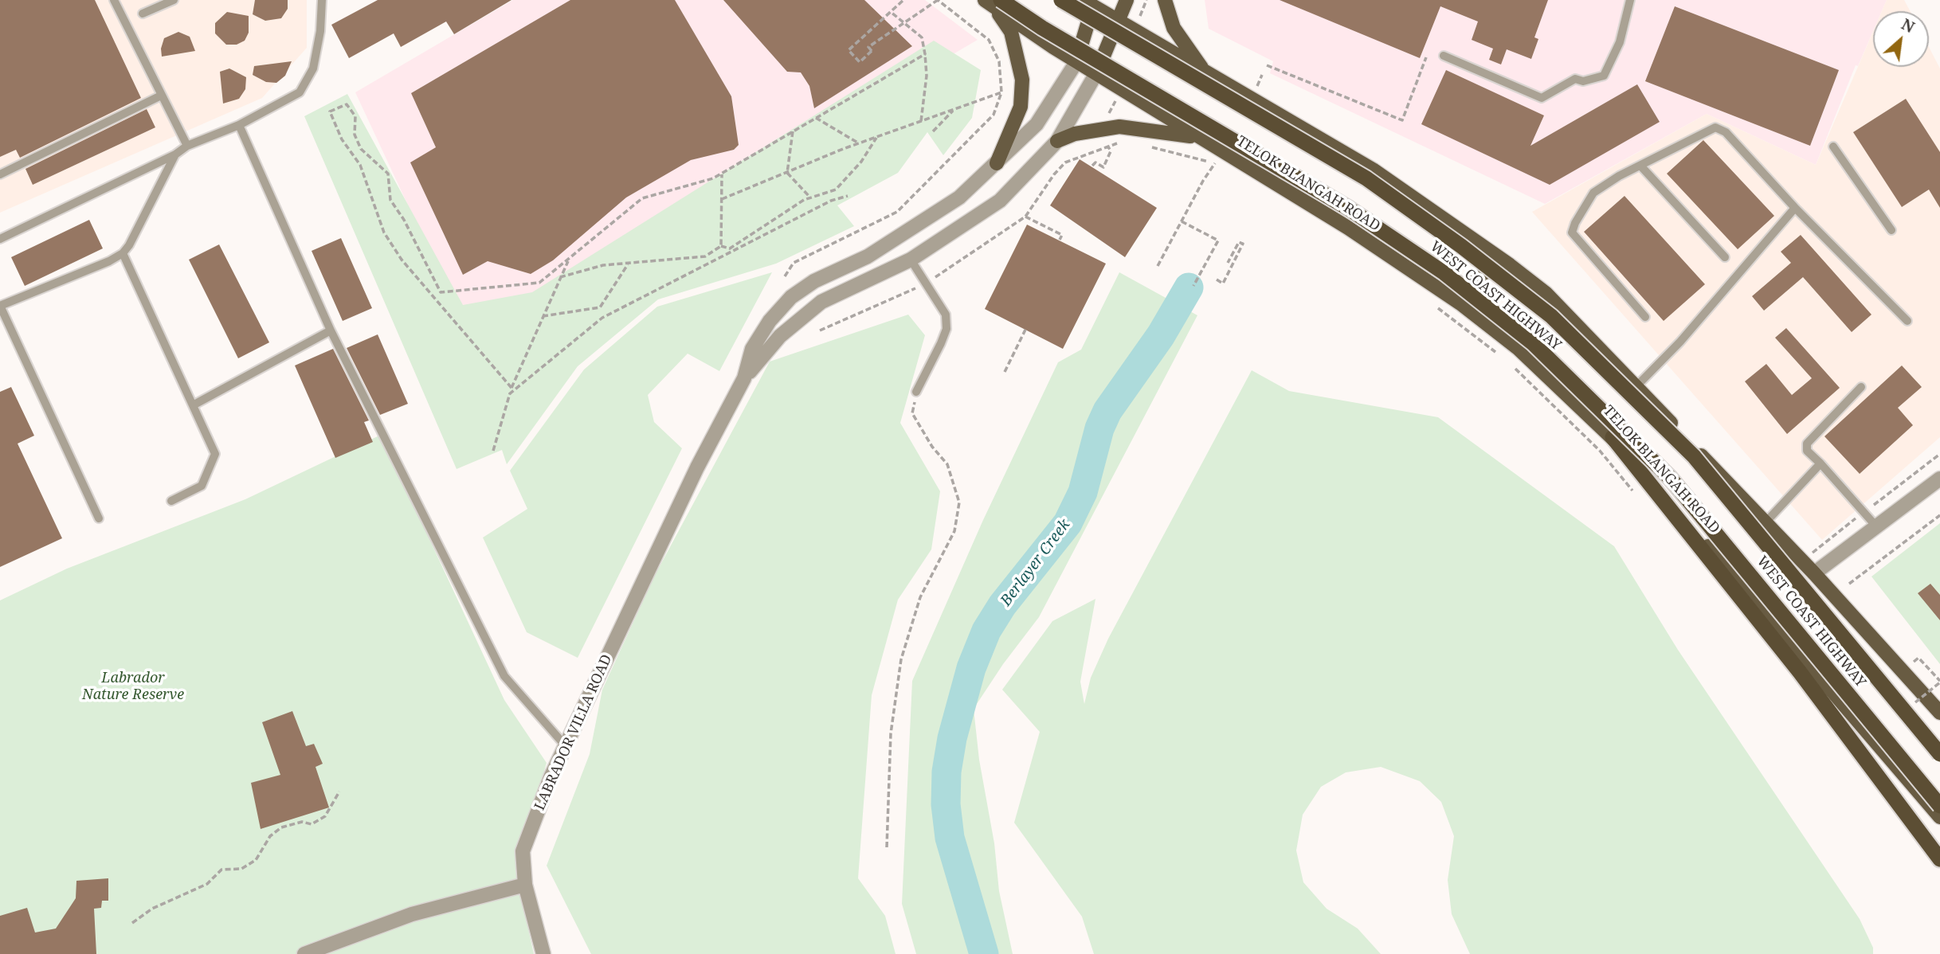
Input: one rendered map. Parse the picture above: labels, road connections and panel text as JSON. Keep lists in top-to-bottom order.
{
  "streets": {
    "highway": ["WEST COAST HIGHWAY"],
    "main road": ["TELOK BLANGAH ROAD"],
    "street": ["LABRADOR VILLA ROAD"]
  },
  "crossings": [
    ["TELOK BLANGAH ROAD", "WEST COAST HIGHWAY"],
    ["TELOK BLANGAH ROAD", "LABRADOR VILLA ROAD"]
  ],
  "water": ["Berlayer Creek"],
  "parks": ["Labrador Nature Reserve"],
  "north": "top right"
}
